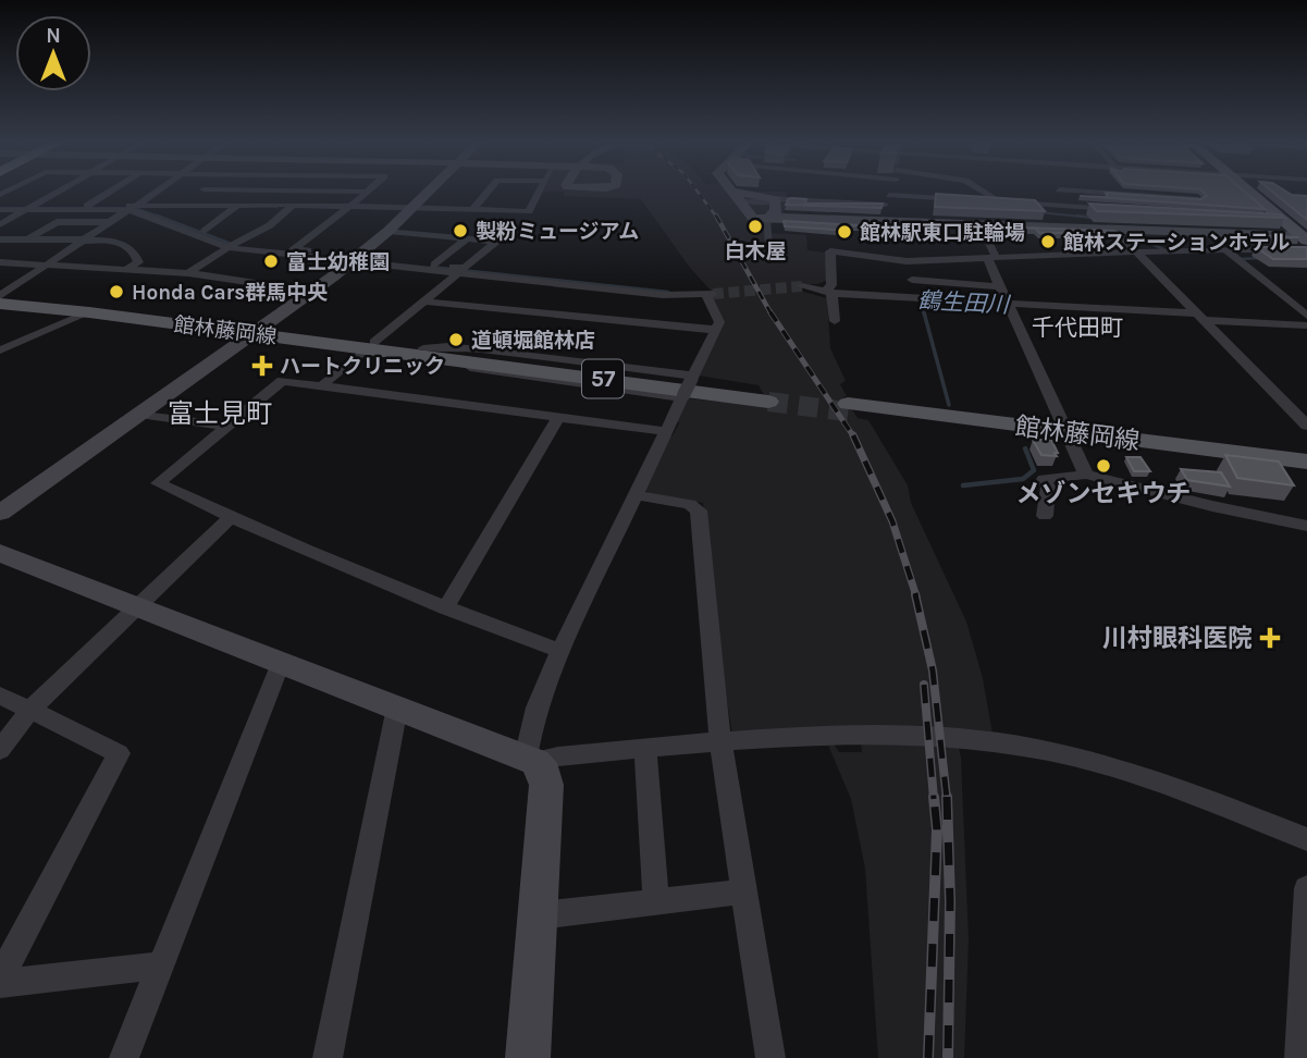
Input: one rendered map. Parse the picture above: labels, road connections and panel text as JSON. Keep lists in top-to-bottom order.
{
  "streets": {
    "main road": ["館林藤岡線", "57"]
  },
  "districts": ["千代田町", "富士見町"],
  "water": ["鶴生田川"],
  "places": {
    "other": [
      "白木屋",
      "製粉ミュージアム",
      "館林駅東口駐輪場",
      "館林ステーションホテル",
      "富士幼稚園",
      "Honda Cars群馬中央",
      "道頓堀館林店",
      "メゾンセキウチ"
    ],
    "health": ["ハートクリニック", "川村眼科医院"]
  },
  "north": "top"
}
